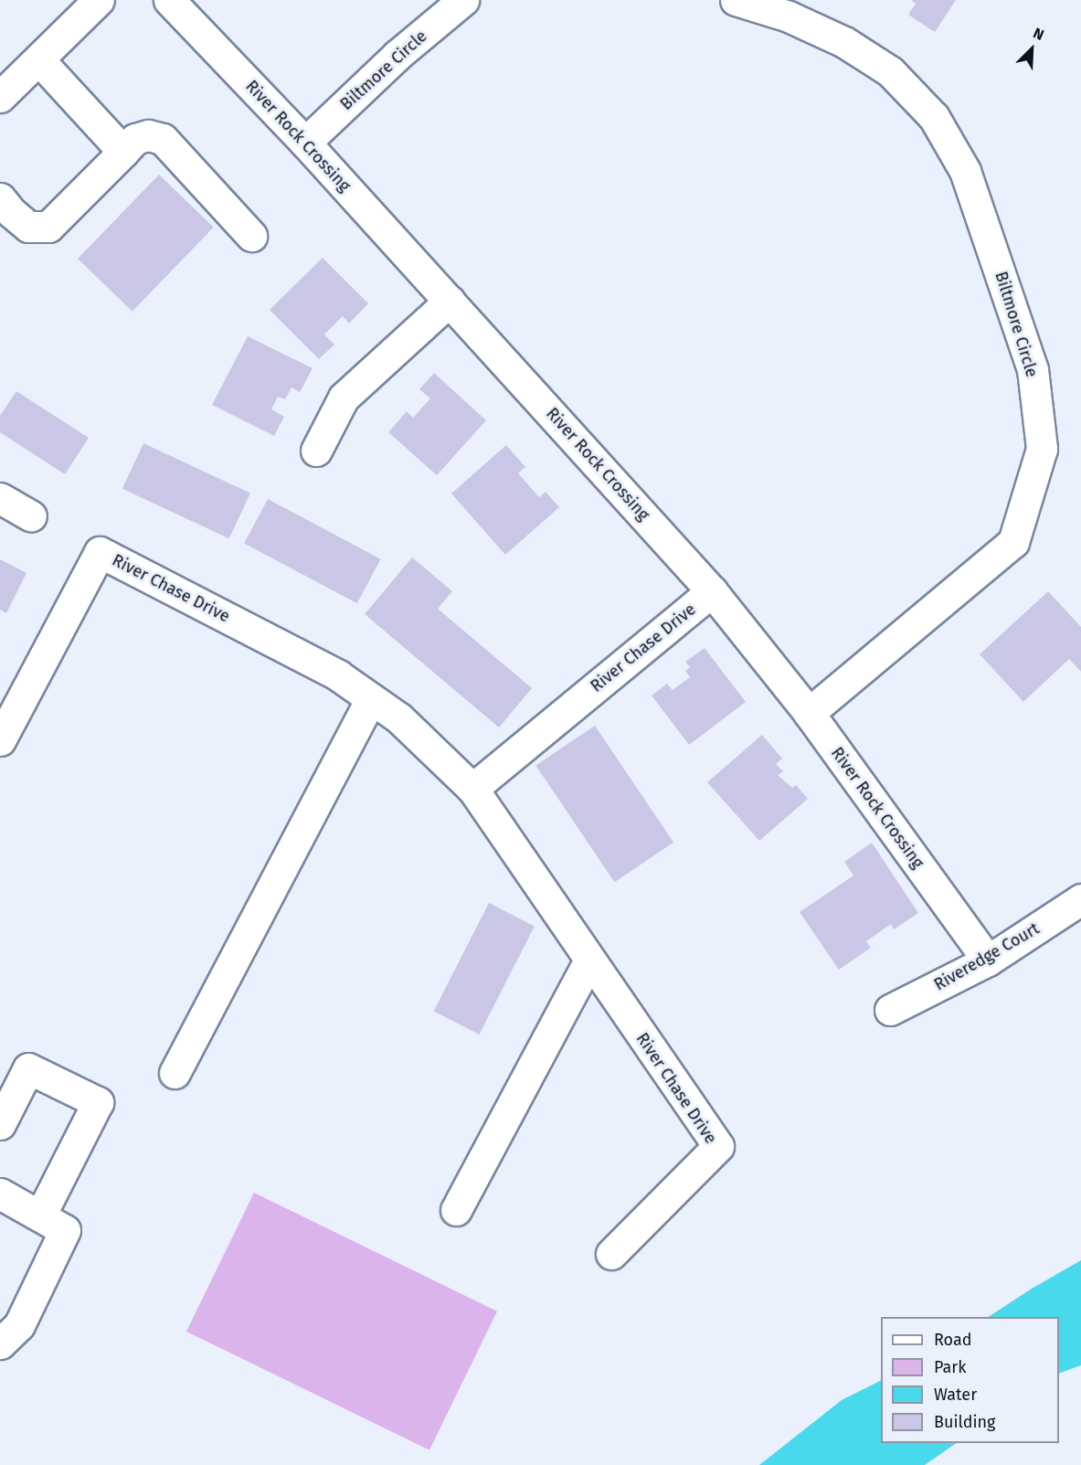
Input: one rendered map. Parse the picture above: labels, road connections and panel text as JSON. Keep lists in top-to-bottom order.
{
  "streets": {
    "street": [
      "Biltmore Circle",
      "River Rock Crossing",
      "River Chase Drive",
      "Riveredge Court"
    ]
  },
  "crossings": [
    ["Biltmore Circle", "River Rock Crossing"],
    ["River Rock Crossing", "River Chase Drive"],
    ["River Rock Crossing", "Riveredge Court"]
  ],
  "legend": [
    "Road",
    "Park",
    "Water",
    "Building"
  ],
  "north": "top right"
}
